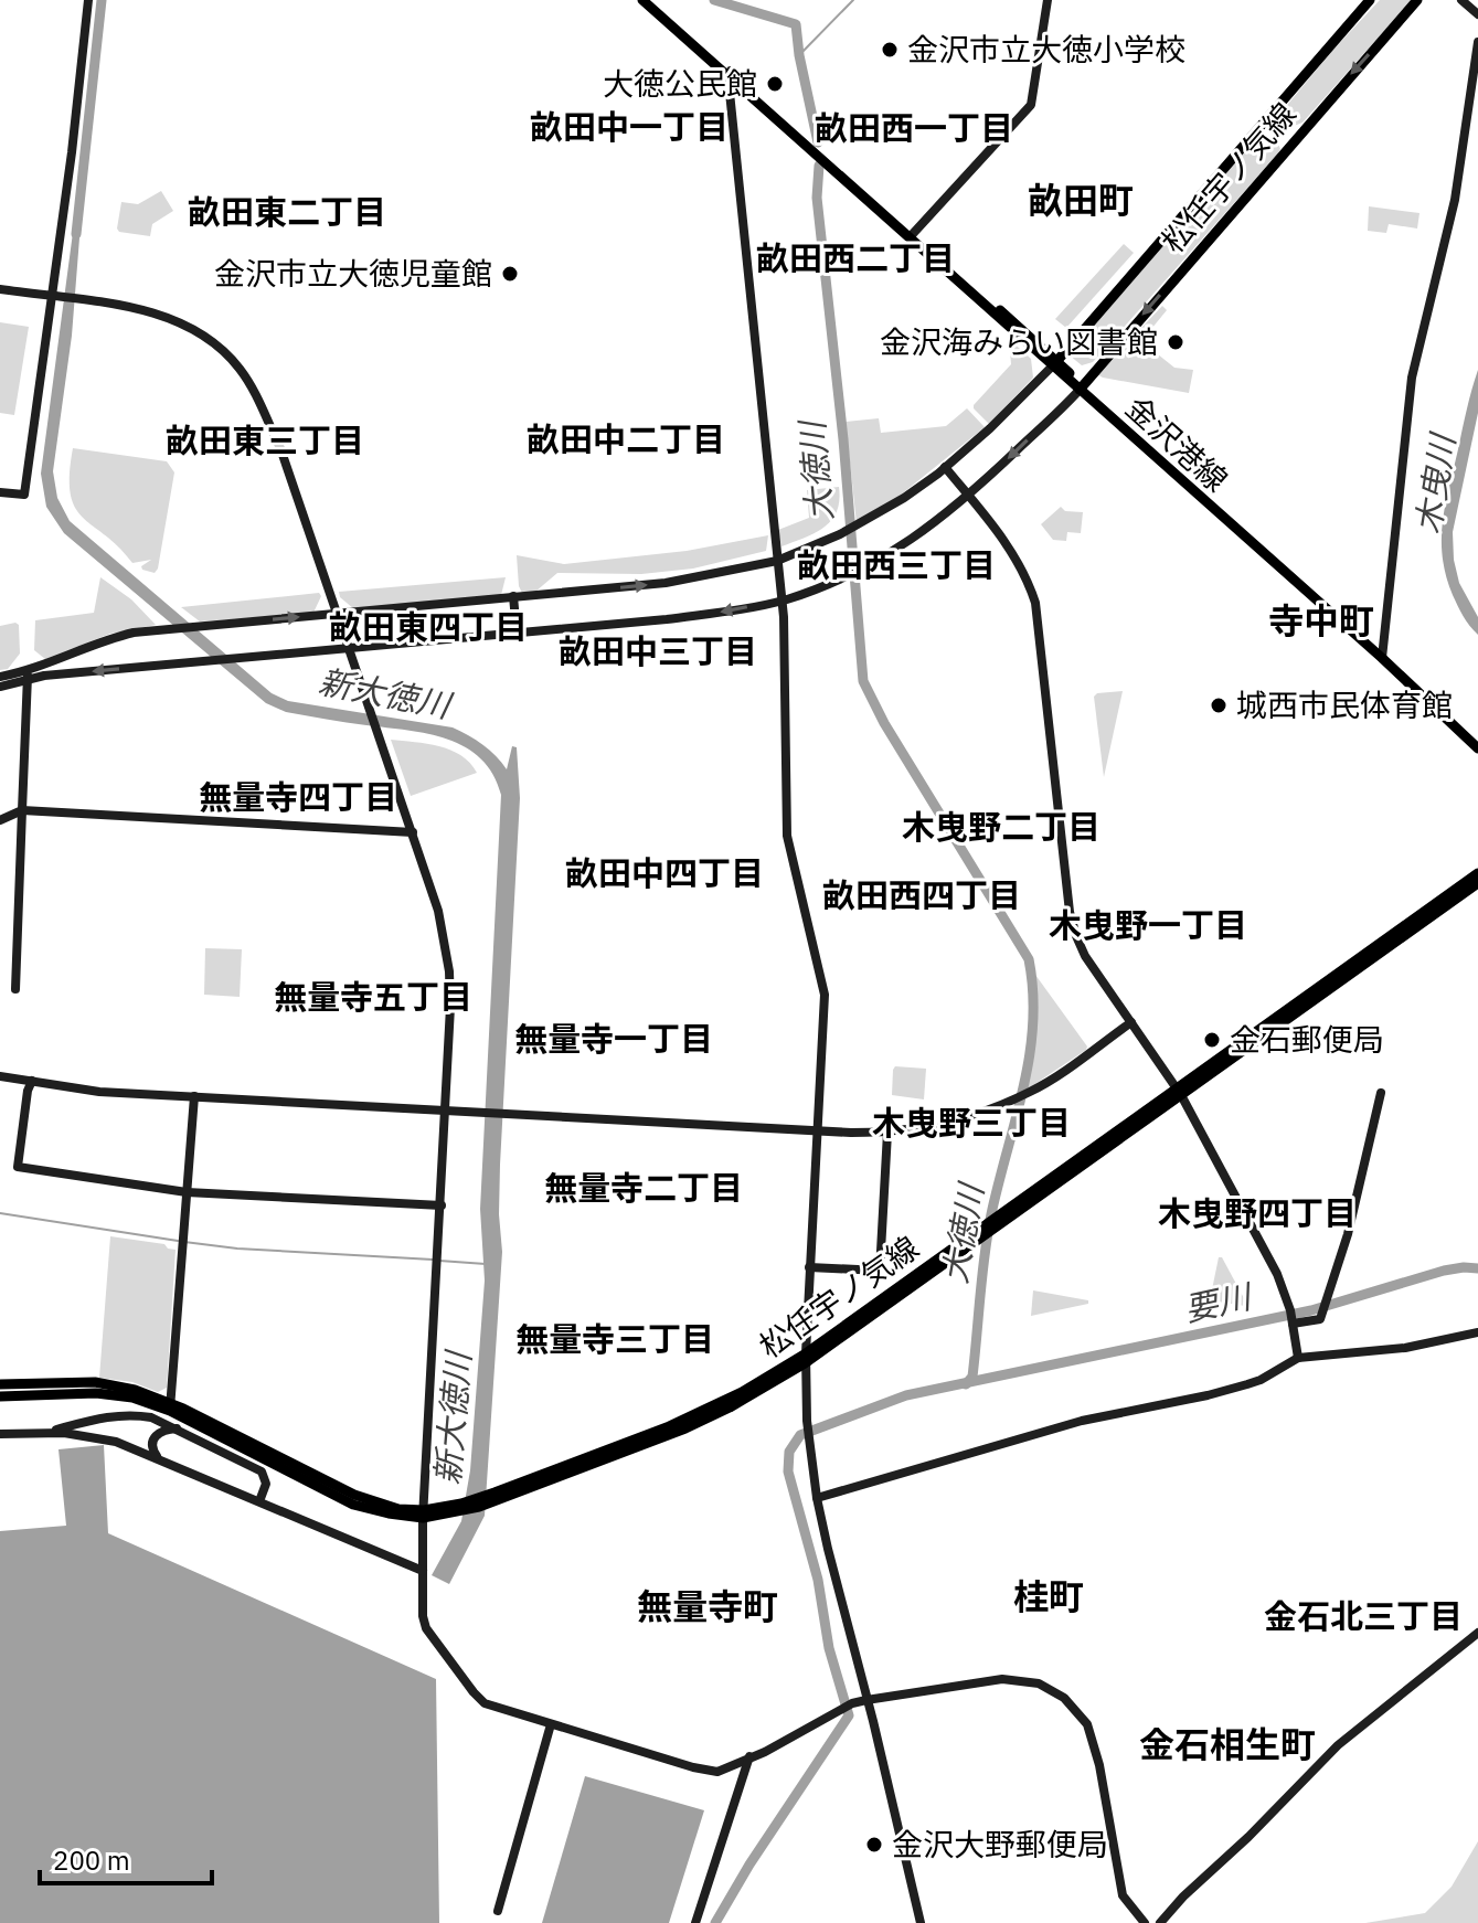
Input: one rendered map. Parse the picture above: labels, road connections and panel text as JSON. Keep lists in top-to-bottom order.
{
  "streets": {
    "main road": ["松任宇ノ気線", "金沢港線"]
  },
  "crossings": [
    ["松任宇ノ気線", "金沢港線"]
  ],
  "districts": [
    "畝田中一丁目",
    "畝田西一丁目",
    "畝田町",
    "畝田東二丁目",
    "畝田西二丁目",
    "畝田中二丁目",
    "畝田東三丁目",
    "畝田西三丁目",
    "寺中町",
    "畝田東四丁目",
    "畝田中三丁目",
    "無量寺四丁目",
    "木曳野二丁目",
    "畝田中四丁目",
    "畝田西四丁目",
    "木曳野一丁目",
    "無量寺五丁目",
    "無量寺一丁目",
    "木曳野三丁目",
    "無量寺二丁目",
    "木曳野四丁目",
    "無量寺三丁目",
    "桂町",
    "無量寺町",
    "金石北三丁目",
    "金石相生町"
  ],
  "water": [
    "大徳川",
    "木曳川",
    "新大徳川",
    "要川"
  ],
  "places": [
    "金沢市立大徳小学校",
    "大徳公民館",
    "金沢市立大徳児童館",
    "金沢海みらい図書館",
    "城西市民体育館",
    "金石郵便局",
    "金沢大野郵便局"
  ],
  "scale_bar": "200 m"
}
